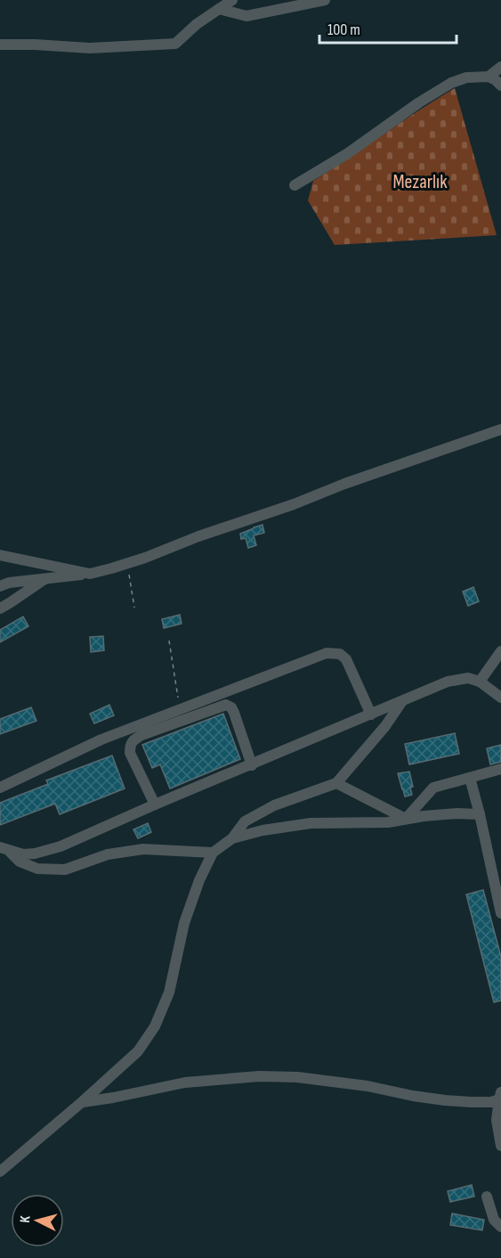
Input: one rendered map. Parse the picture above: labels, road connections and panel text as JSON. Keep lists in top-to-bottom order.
{
  "parks": ["Mezarlık"],
  "scale_bar": "100 m",
  "north": "left"
}
